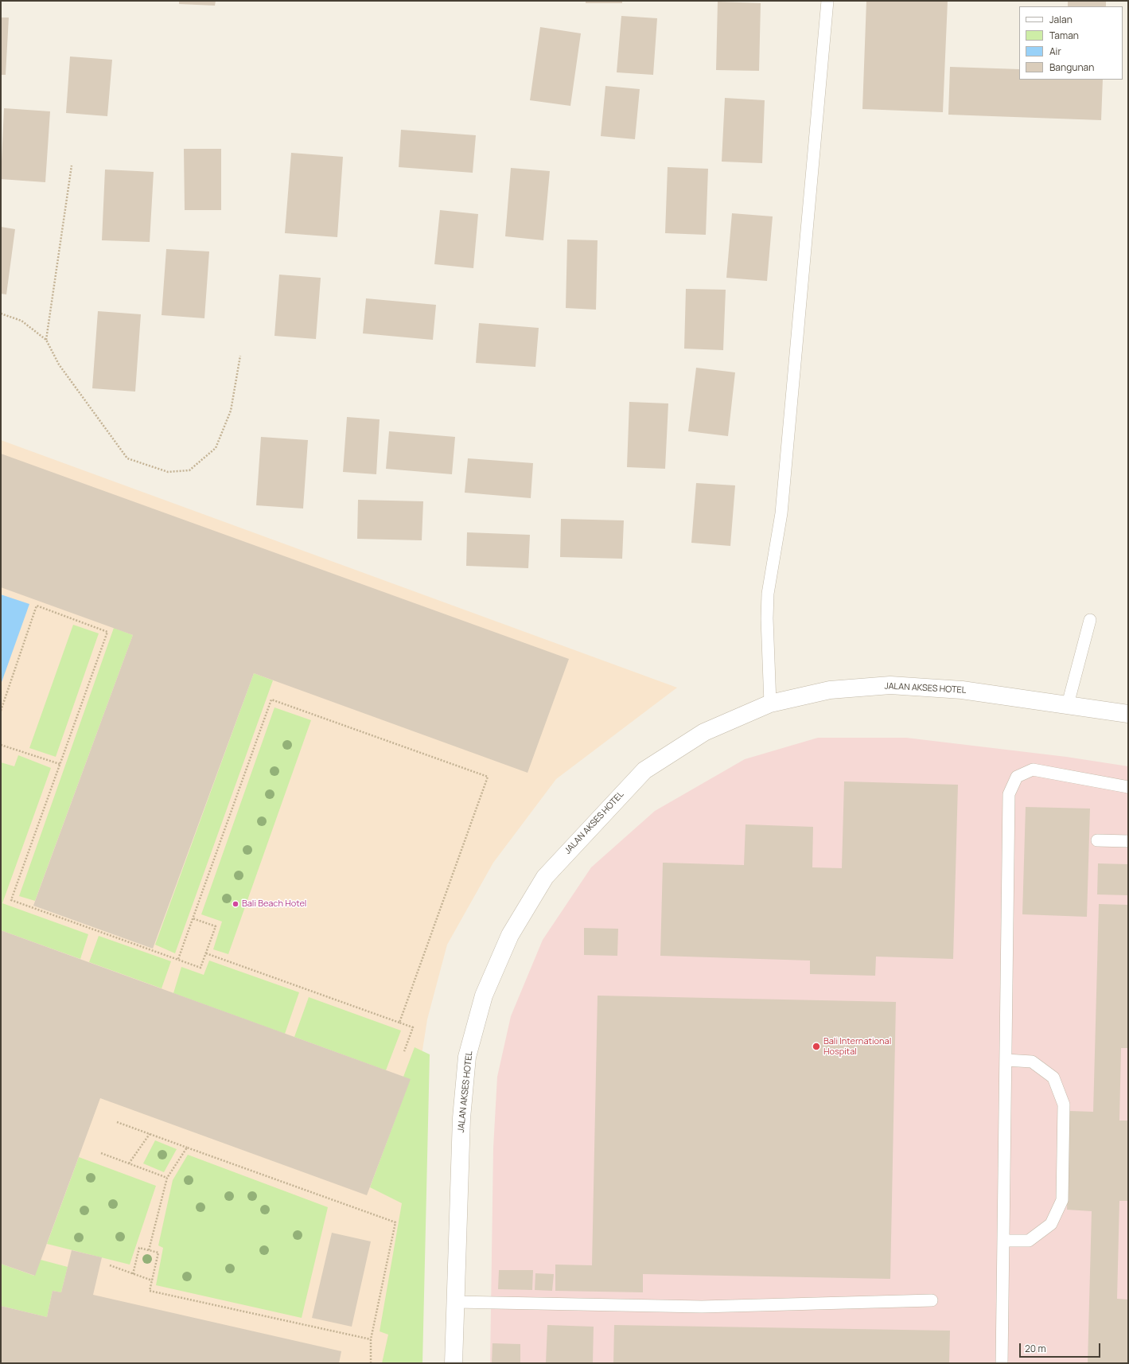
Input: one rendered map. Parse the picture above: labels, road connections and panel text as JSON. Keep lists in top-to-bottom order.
{
  "streets": {
    "street": ["JALAN AKSES HOTEL"]
  },
  "places": ["Bali Beach Hotel", "Bali International Hospital"],
  "legend": [
    "Jalan",
    "Taman",
    "Air",
    "Bangunan"
  ],
  "scale_bar": "20 m"
}
